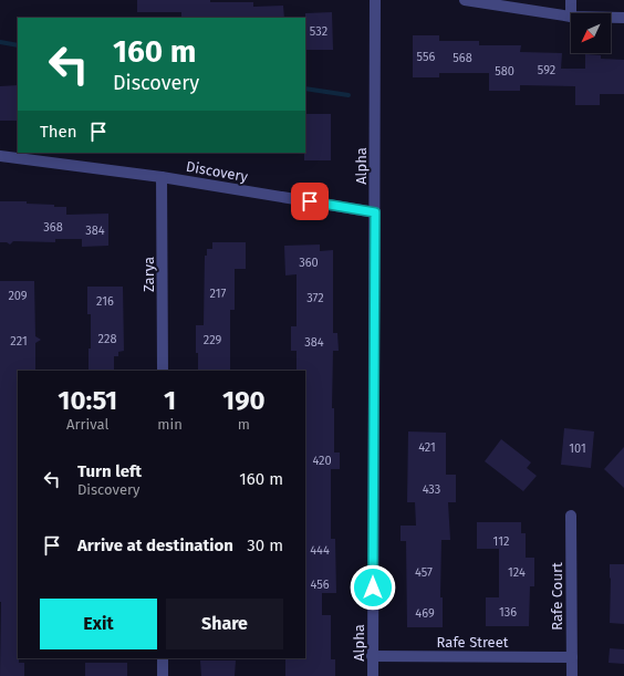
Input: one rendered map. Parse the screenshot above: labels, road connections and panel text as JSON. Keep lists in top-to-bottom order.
{
  "streets": {
    "street": [
      "Alpha",
      "Discovery",
      "Zarya",
      "Rafe Court",
      "Rafe Street"
    ]
  },
  "crossings": [
    ["Alpha", "Discovery"],
    ["Alpha", "Rafe Street"],
    ["Discovery", "Zarya"],
    ["Rafe Court", "Rafe Street"]
  ],
  "house_numbers": [
    "532",
    "556",
    "568",
    "592",
    "580",
    "368",
    "384",
    "360",
    "217",
    "209",
    "372",
    "216",
    "228",
    "229",
    "221",
    "384",
    "421",
    "101",
    "420",
    "433",
    "112",
    "444",
    "457",
    "124",
    "456",
    "136",
    "469"
  ],
  "north": "bottom left",
  "page": {
    "turn": ["160 m", "Discovery"],
    "then": "Then",
    "eta": [
      "10:51",
      "Arrival",
      "1",
      "min",
      "190",
      "m"
    ],
    "list": [
      {
        "name": "Turn left",
        "note": "Discovery",
        "value": "160 m"
      },
      {
        "name": "Arrive at destination",
        "value": "30 m"
      }
    ],
    "buttons": ["Exit", "Share"]
  }
}
